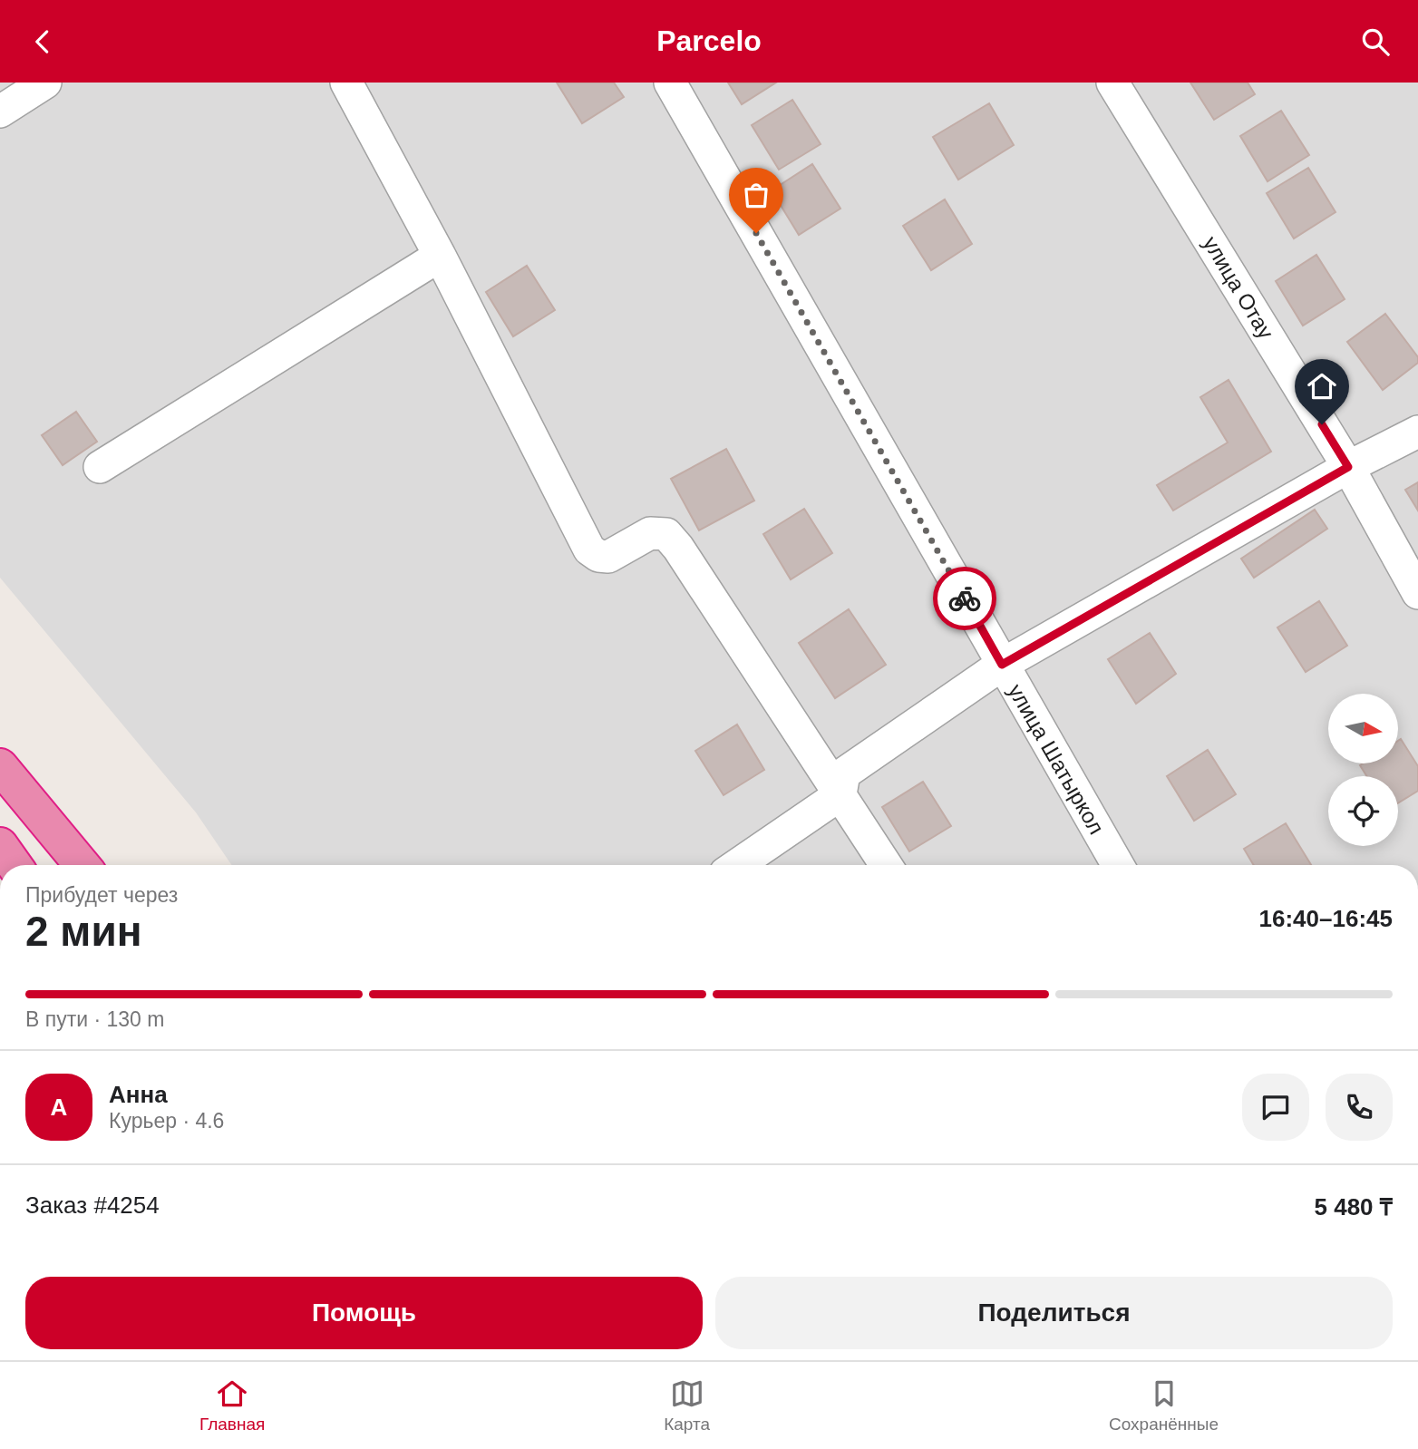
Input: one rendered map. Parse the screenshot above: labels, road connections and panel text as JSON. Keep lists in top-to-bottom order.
{
  "streets": {
    "street": ["улица Отау", "улица Шатыркол"]
  },
  "north": "right",
  "page": {
    "header": "Parcelo",
    "heading": ["2 мин", "Прибудет через", "16:40–16:45"],
    "panel": [
      "Анна",
      "Курьер · 4.6",
      "Заказ #4254",
      "5 480 ₸"
    ],
    "bar": "В пути · 130 m",
    "round": "А",
    "buttons": ["Помощь", "Поделиться"],
    "tabs": ["Главная", "Карта", "Сохранённые"]
  }
}
